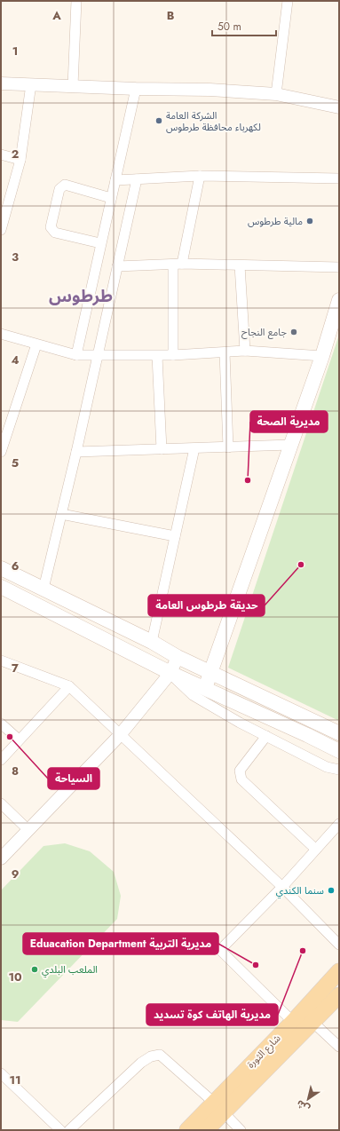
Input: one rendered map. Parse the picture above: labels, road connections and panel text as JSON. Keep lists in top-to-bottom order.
{
  "streets": {
    "main road": ["شارع الثورة"]
  },
  "districts": ["طرطوس"],
  "places": [
    "الشركة العامة لكهرباء محافظة طرطوس",
    "مالية طرطوس",
    "جامع النجاح",
    "مديرية الصحة",
    "حديقة طرطوس العامة",
    "السياحة",
    "سنما الكندي",
    "مديرية الهاتف كوة تسديد",
    "Eduacation Department مديرية التربية",
    "الملعب البلدي"
  ],
  "scale_bar": "50 m",
  "north": "bottom left",
  "grid": {
    "columns": ["A", "B"],
    "rows": [
      "1",
      "2",
      "3",
      "4",
      "5",
      "6",
      "7",
      "8",
      "9",
      "10",
      "11"
    ]
  }
}
